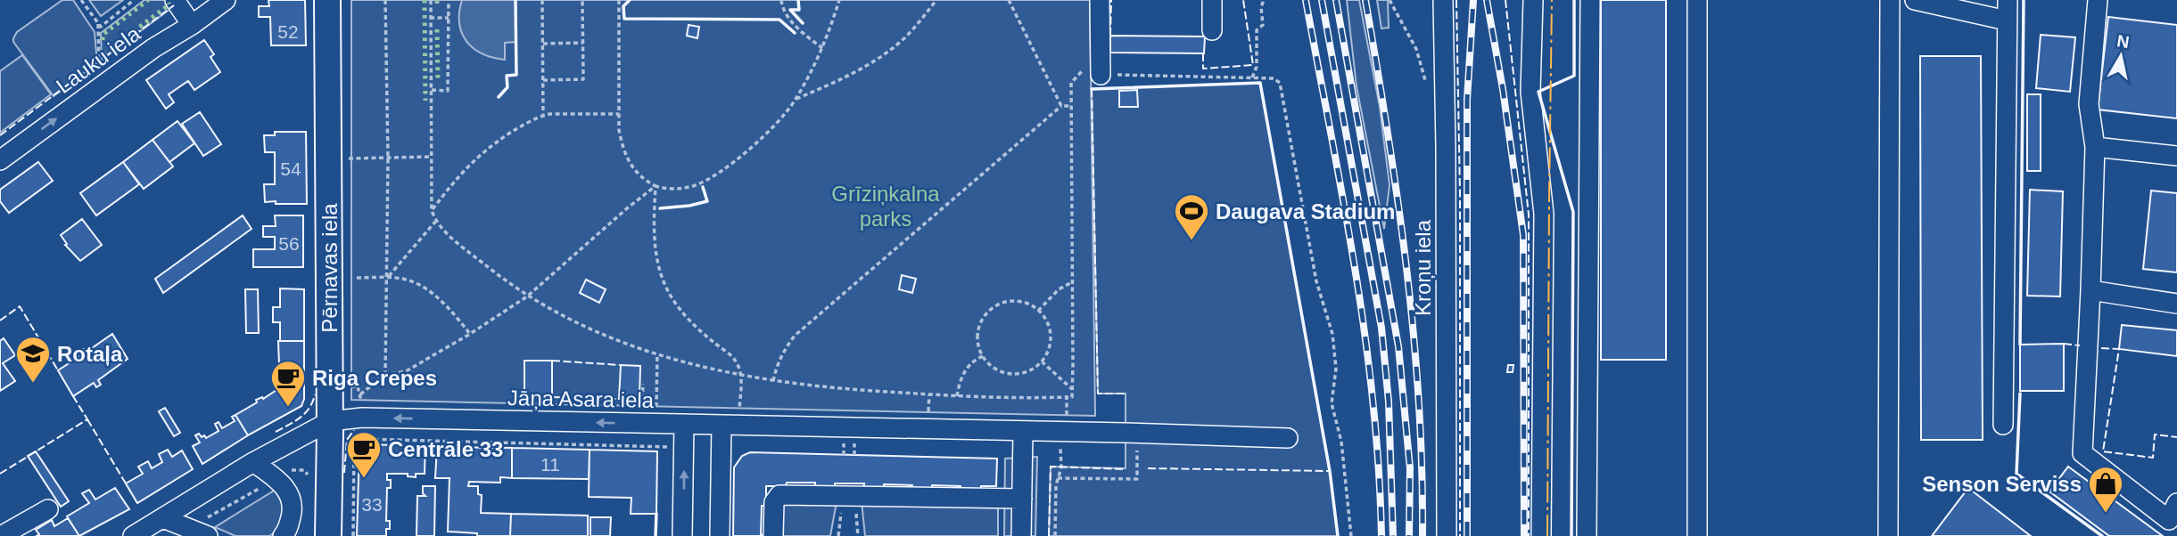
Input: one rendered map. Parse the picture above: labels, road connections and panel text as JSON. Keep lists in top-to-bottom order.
{
  "streets": {
    "main road": ["Pērnavas iela"],
    "street": ["Lauku iela", "Kroņu iela", "Jāņa Asara iela"]
  },
  "crossings": [
    ["Pērnavas iela", "Jāņa Asara iela"]
  ],
  "one_way": ["Lauku iela"],
  "parks": ["Grīziņkalna parks"],
  "places": {
    "sports": ["Daugava Stadium"],
    "school or university": ["Rotaļa"],
    "cafe": ["Riga Crepes", "Centrāle 33"],
    "shop": ["Senson Serviss"]
  },
  "house_numbers": [
    "52",
    "54",
    "56",
    "11",
    "33"
  ],
  "north": "top"
}
